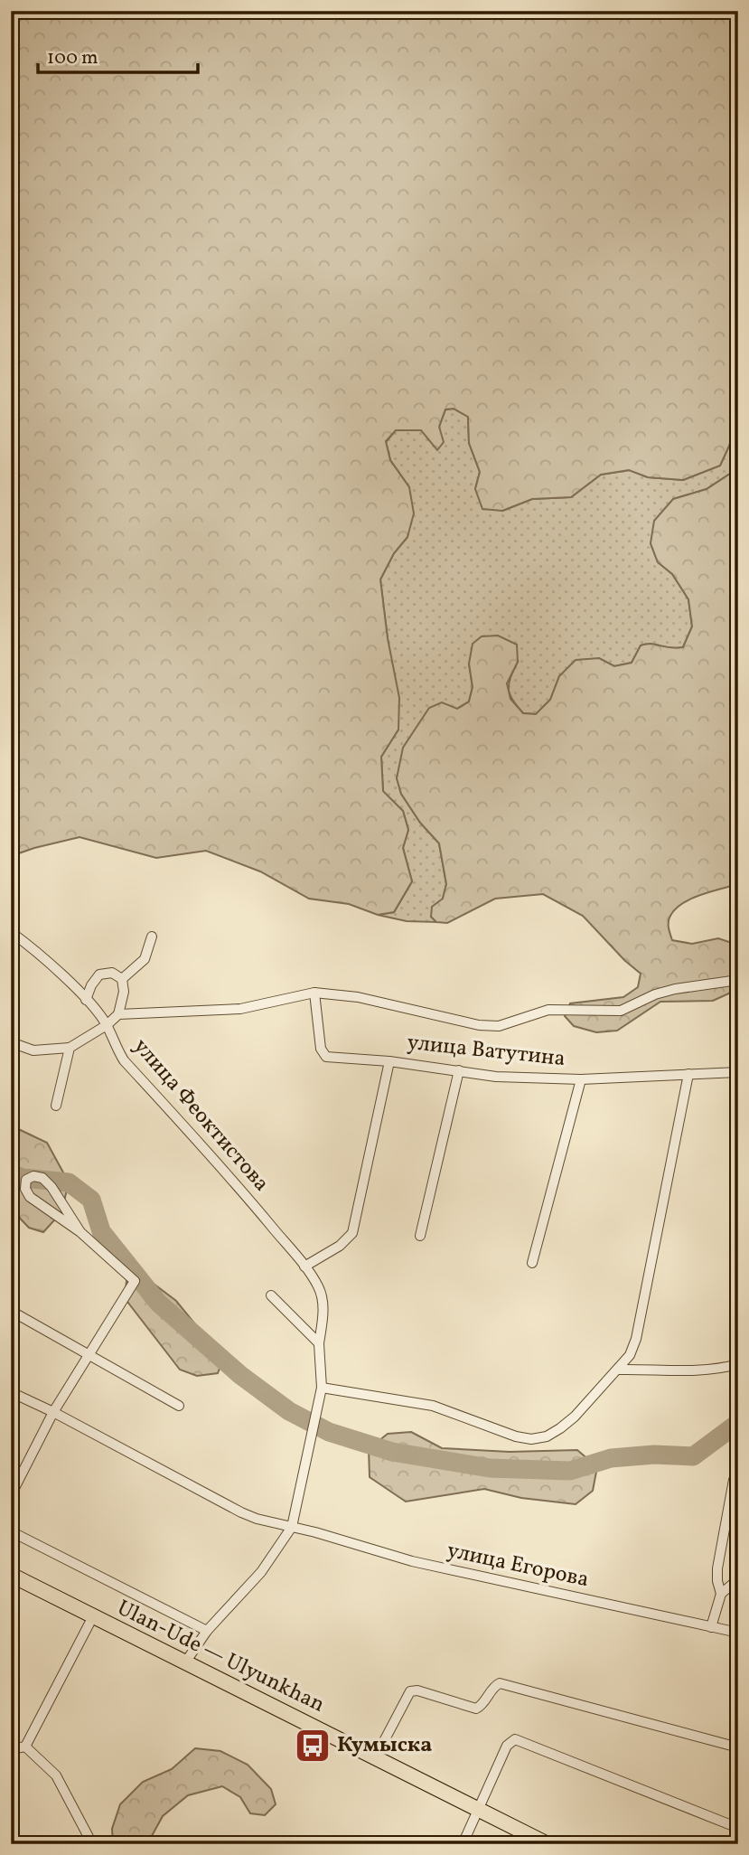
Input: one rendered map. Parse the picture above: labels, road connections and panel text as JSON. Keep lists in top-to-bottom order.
{
  "streets": {
    "main road": ["Ulan-Ude — Ulyunkhan"],
    "street": ["улица Ватутина", "улица Феоктистова", "улица Егорова"]
  },
  "crossings": [
    ["улица Ватутина", "улица Феоктистова"],
    ["улица Феоктистова", "улица Егорова"],
    ["улица Феоктистова", "Ulan-Ude — Ulyunkhan"]
  ],
  "places": {
    "bus stop": ["Кумыска"]
  },
  "scale_bar": "100 m"
}
